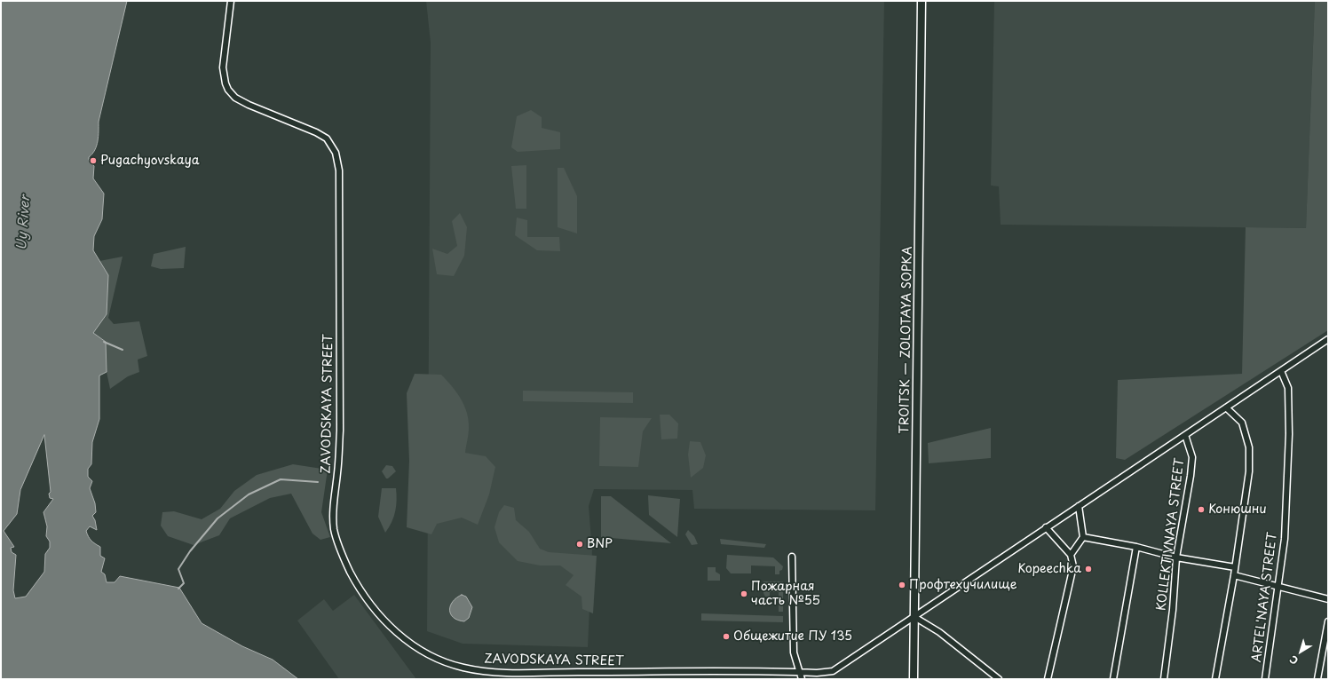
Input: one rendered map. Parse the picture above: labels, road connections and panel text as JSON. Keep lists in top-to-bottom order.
{
  "streets": {
    "street": [
      "TROITSK — ZOLOTAYA SOPKA",
      "ZAVODSKAYA STREET",
      "KOLLEKTIVNAYA STREET",
      "ARTEL'NAYA STREET"
    ]
  },
  "crossings": [
    ["TROITSK — ZOLOTAYA SOPKA", "ZAVODSKAYA STREET"],
    ["ZAVODSKAYA STREET", "KOLLEKTIVNAYA STREET"],
    ["ZAVODSKAYA STREET", "ARTEL'NAYA STREET"]
  ],
  "water": ["Uy River"],
  "places": [
    "Pugachyovskaya",
    "Конюшни",
    "BNP",
    "Kopeechka",
    "Профтехучилище",
    "Пожарная часть №55",
    "Общежитие ПУ 135"
  ],
  "north": "bottom left"
}
